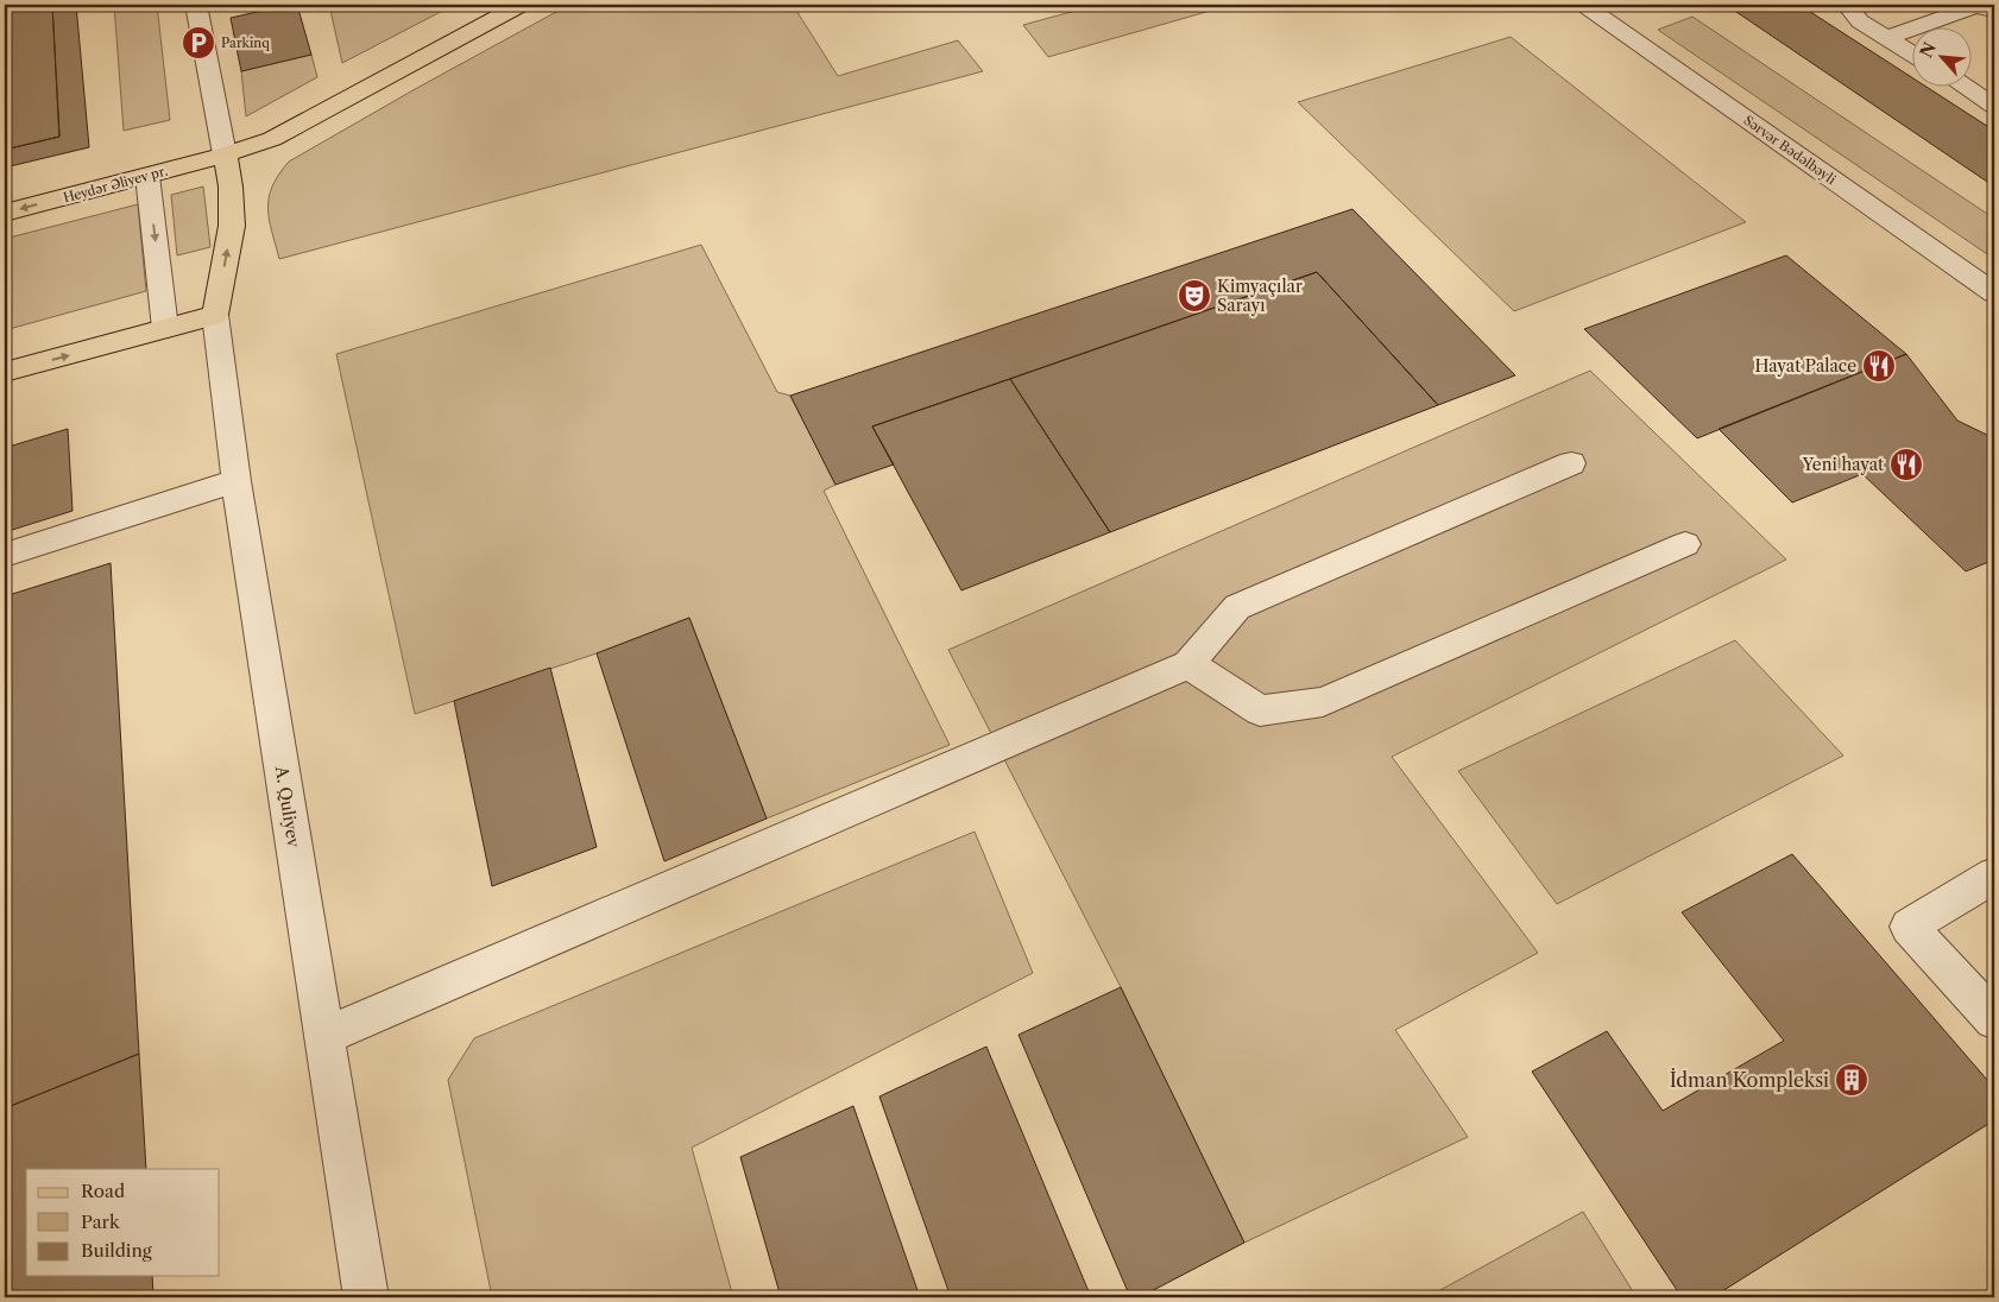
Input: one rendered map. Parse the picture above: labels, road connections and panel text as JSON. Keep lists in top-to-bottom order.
{
  "streets": {
    "main road": ["Heydər Əliyev pr."],
    "street": ["Sərvər Bədəlbəyli", "A. Quliyev"]
  },
  "places": {
    "parking": ["Parkinq"],
    "theatre": ["Kimyaçılar Sarayı"],
    "restaurant": ["Hayat Palace", "Yeni hayat"],
    "building": ["İdman Kompleksi"]
  },
  "legend": ["Road", "Park", "Building"],
  "north": "top left"
}
